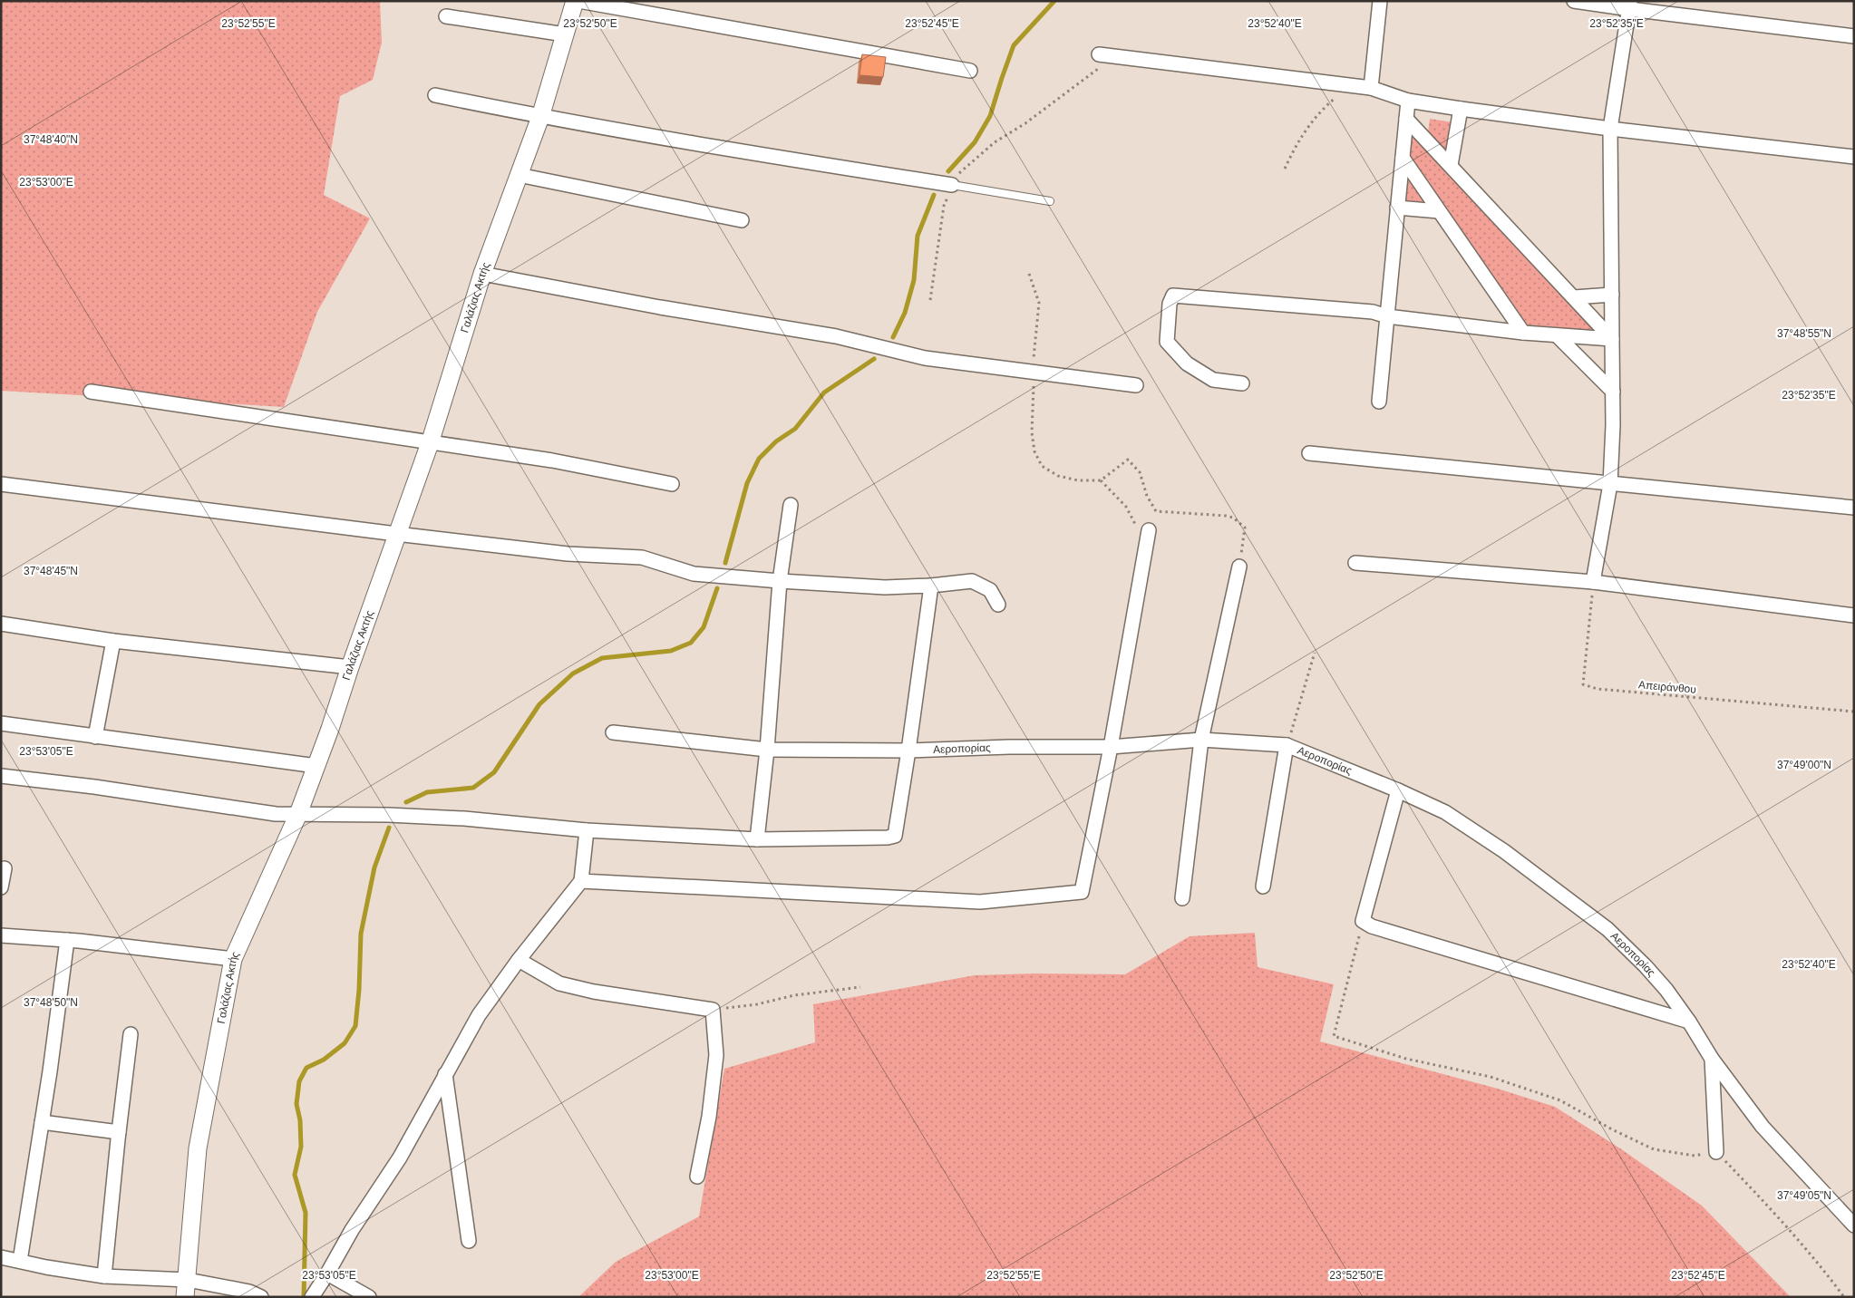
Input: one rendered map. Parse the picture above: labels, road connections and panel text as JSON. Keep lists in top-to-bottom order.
{
  "streets": {
    "street": ["Γαλάζιας Ακτής", "Αεροπορίας"],
    "path": ["Απειράνθου"]
  },
  "coordinates": [
    "23°52'45\"E",
    "23°52'40\"E",
    "23°52'55\"E",
    "23°52'50\"E",
    "23°52'35\"E",
    "37°48'40\"N",
    "23°53'00\"E",
    "37°48'55\"N",
    "37°48'45\"N",
    "23°53'05\"E",
    "37°49'00\"N",
    "37°48'50\"N",
    "37°49'05\"N"
  ]
}
